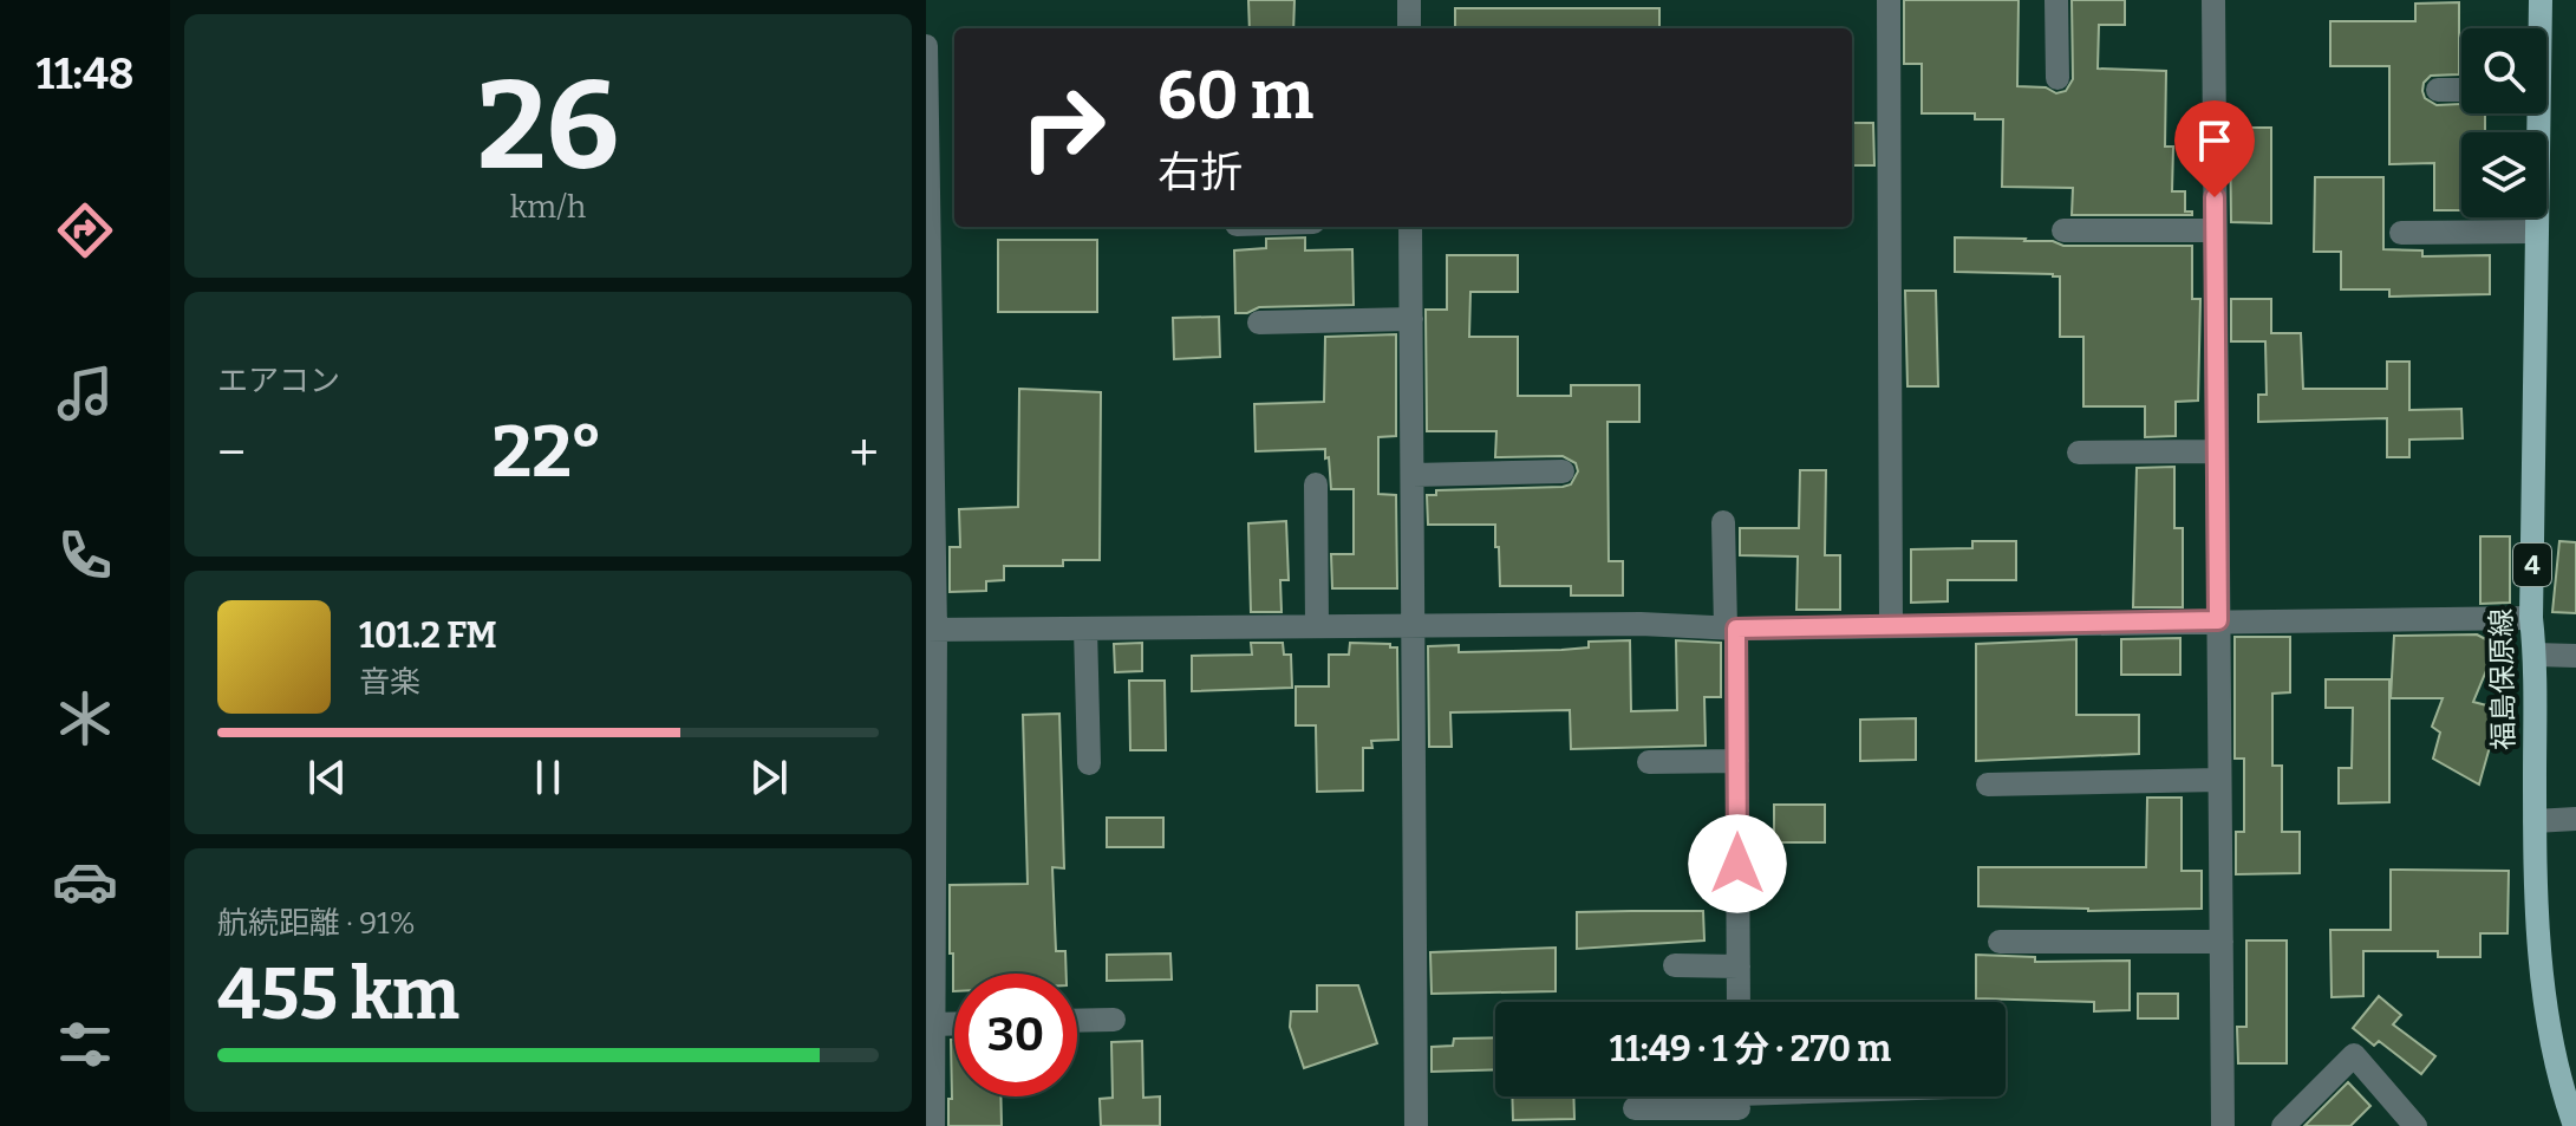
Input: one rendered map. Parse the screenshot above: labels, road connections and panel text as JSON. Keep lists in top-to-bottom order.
{
  "streets": {
    "main road": ["4", "福島保原線"]
  },
  "page": {
    "tabs": "11:48",
    "tile": [
      ["26", "km/h"],
      "エアコン",
      ["航続距離 · 91%", "455 km"]
    ],
    "turn": ["60 m", "右折"],
    "heat": ["−", "22°", "+"],
    "song": ["101.2 FM", "音楽"],
    "limit": "30",
    "trip": "11:49 · 1 分 · 270 m"
  }
}
